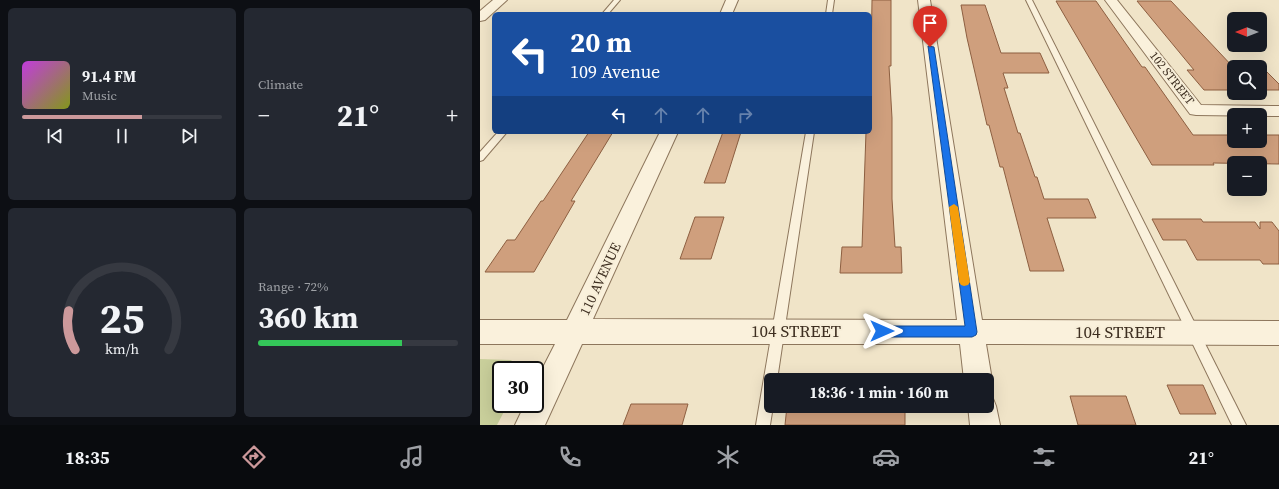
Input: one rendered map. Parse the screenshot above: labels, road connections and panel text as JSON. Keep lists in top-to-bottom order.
{
  "streets": {
    "street": ["102 STREET", "110 AVENUE", "104 STREET"]
  },
  "crossings": [
    ["110 AVENUE", "104 STREET"]
  ],
  "north": "left",
  "page": {
    "tile": [
      "Climate",
      ["Range · 72%", "360 km"]
    ],
    "map_buttons": ["+", "−"],
    "turn": ["20 m", "109 Avenue"],
    "song": ["91.4 FM", "Music"],
    "heat": ["−", "21°", "+"],
    "limit": "30",
    "trip": "18:36 · 1 min · 160 m",
    "tabs": ["18:35", "21°"],
    "gauge": ["25", "km/h"]
  }
}
